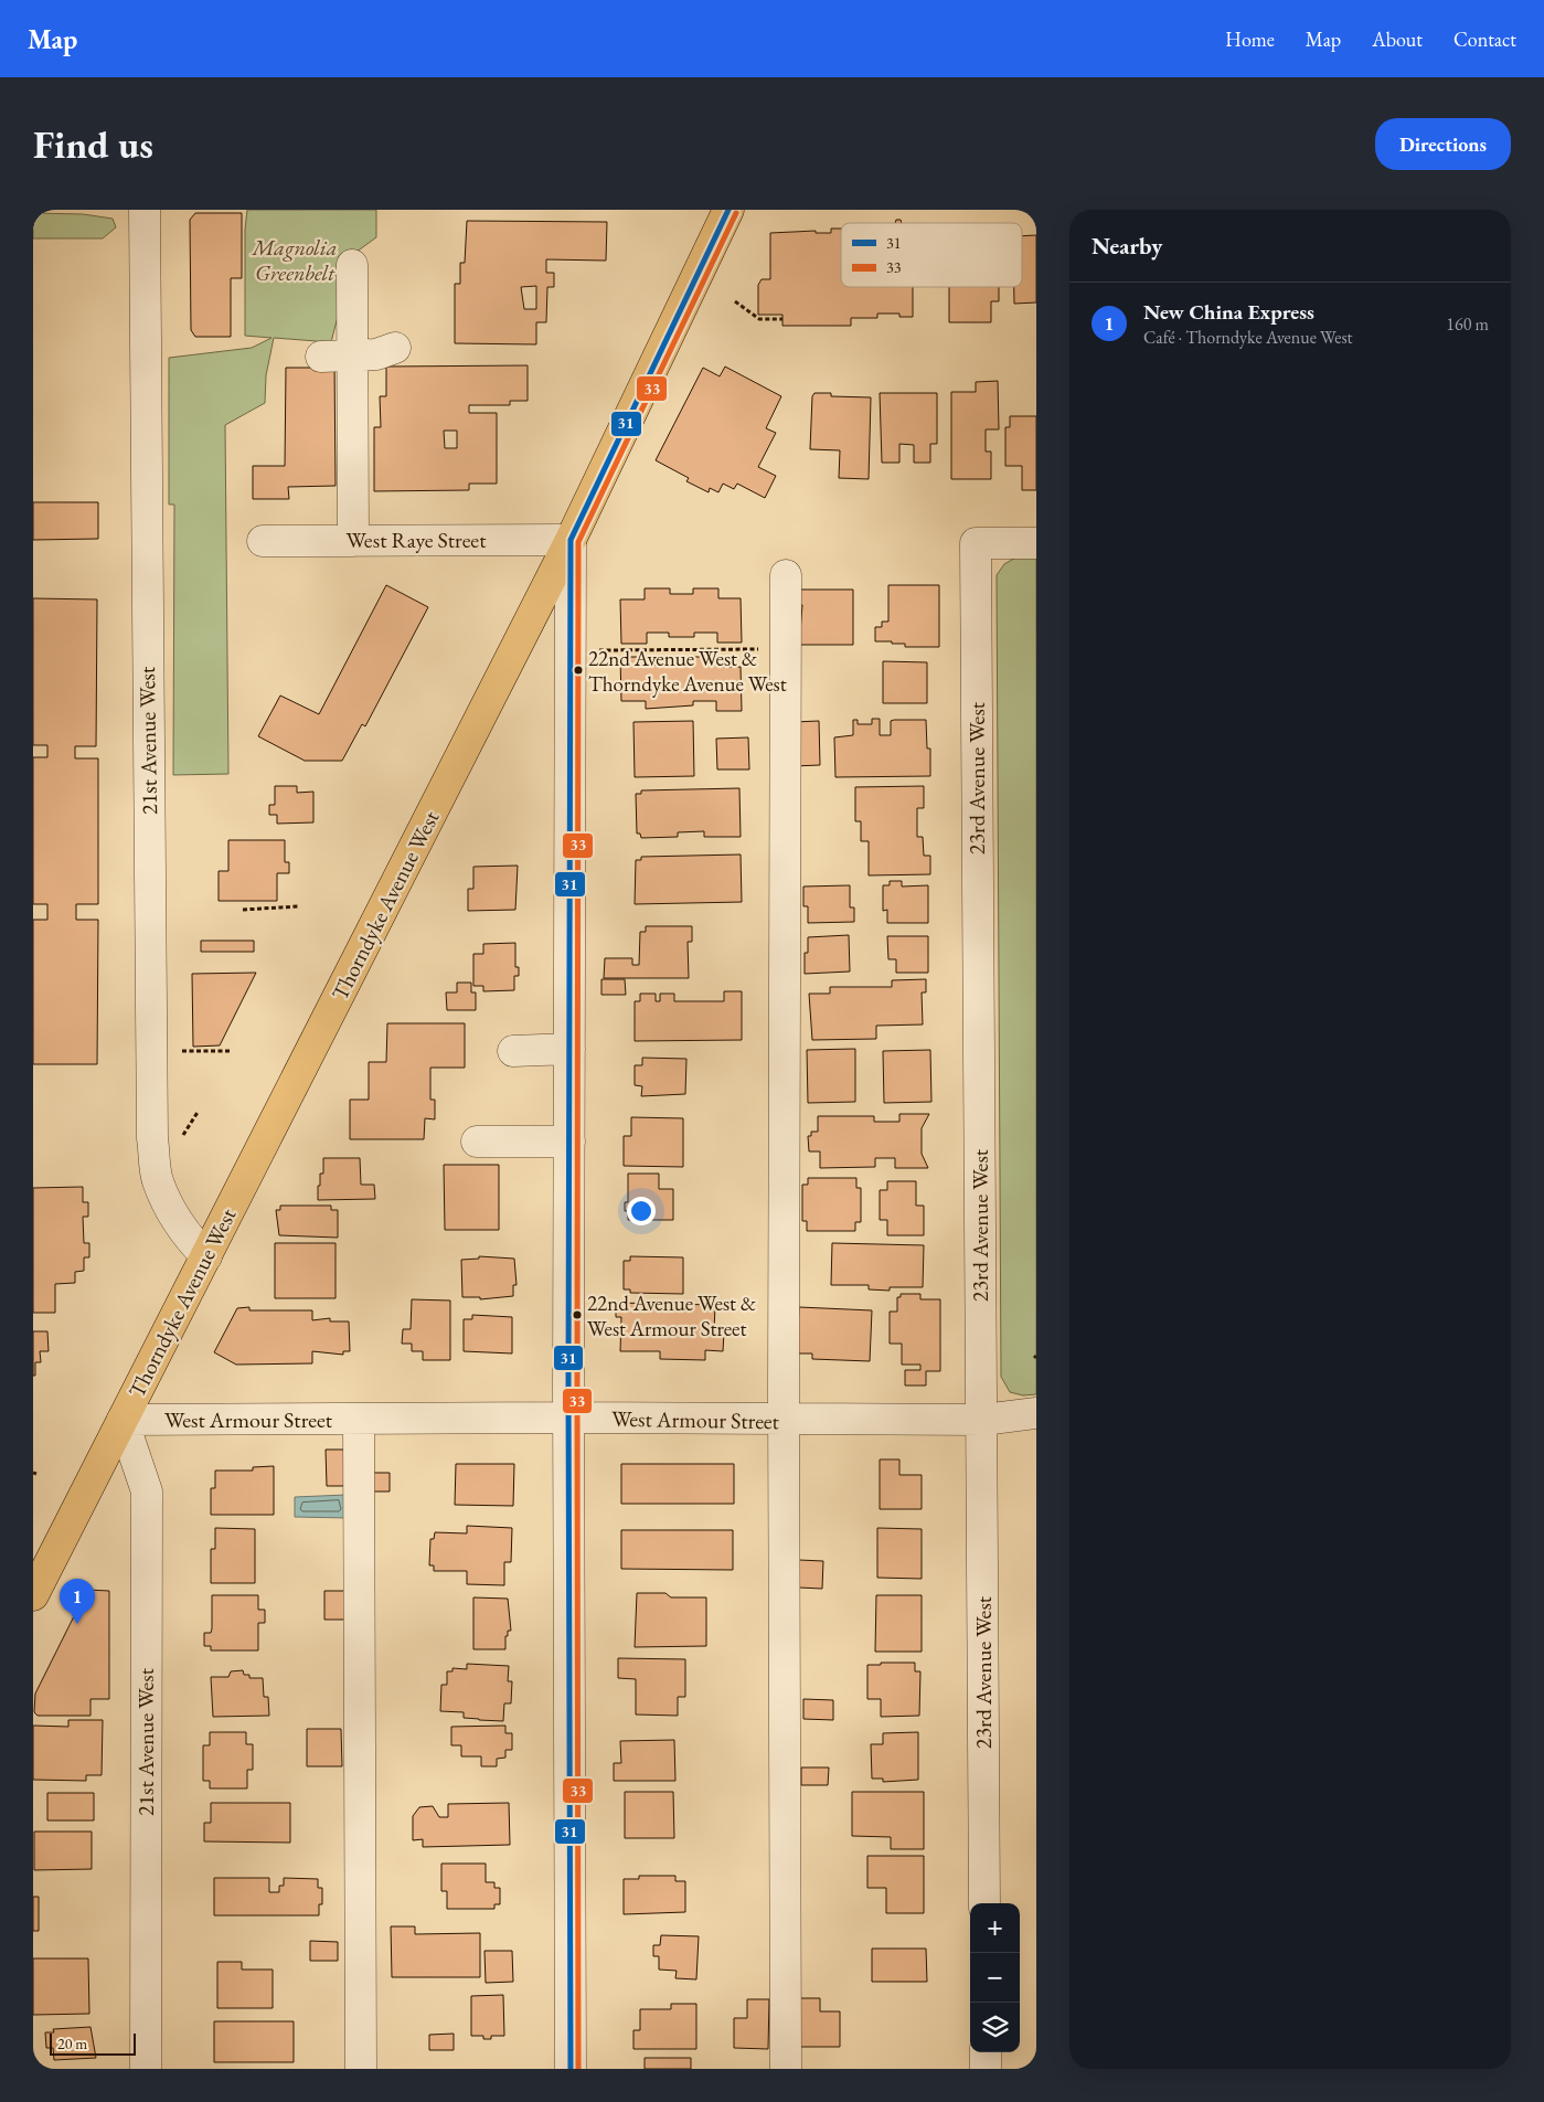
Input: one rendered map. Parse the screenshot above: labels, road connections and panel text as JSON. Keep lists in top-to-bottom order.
{
  "streets": {
    "main road": ["Thorndyke Avenue West"],
    "street": [
      "West Raye Street",
      "21st Avenue West",
      "23rd Avenue West",
      "West Armour Street"
    ]
  },
  "crossings": [
    ["West Raye Street", "Thorndyke Avenue West"],
    ["21st Avenue West", "Thorndyke Avenue West"],
    ["21st Avenue West", "West Armour Street"],
    ["23rd Avenue West", "West Armour Street"],
    ["Thorndyke Avenue West", "West Armour Street"]
  ],
  "parks": ["Magnolia Greenbelt"],
  "places": ["22nd Avenue West & Thorndyke Avenue West", "22nd Avenue West & West Armour Street"],
  "lines": ["transit line 31", "transit line 33"],
  "legend": ["31", "33"],
  "scale_bar": "20 m",
  "page": {
    "header": "Map",
    "nav": [
      "Home",
      "Map",
      "About",
      "Contact"
    ],
    "buttons": "Directions",
    "title": "Find us",
    "heading": "Nearby",
    "list": [
      {
        "mark": "1",
        "name": "New China Express",
        "note": "Café · Thorndyke Avenue West",
        "value": "160 m"
      }
    ],
    "pins": "1",
    "map_buttons": ["+", "−"],
    "scale": "20 m"
  }
}
